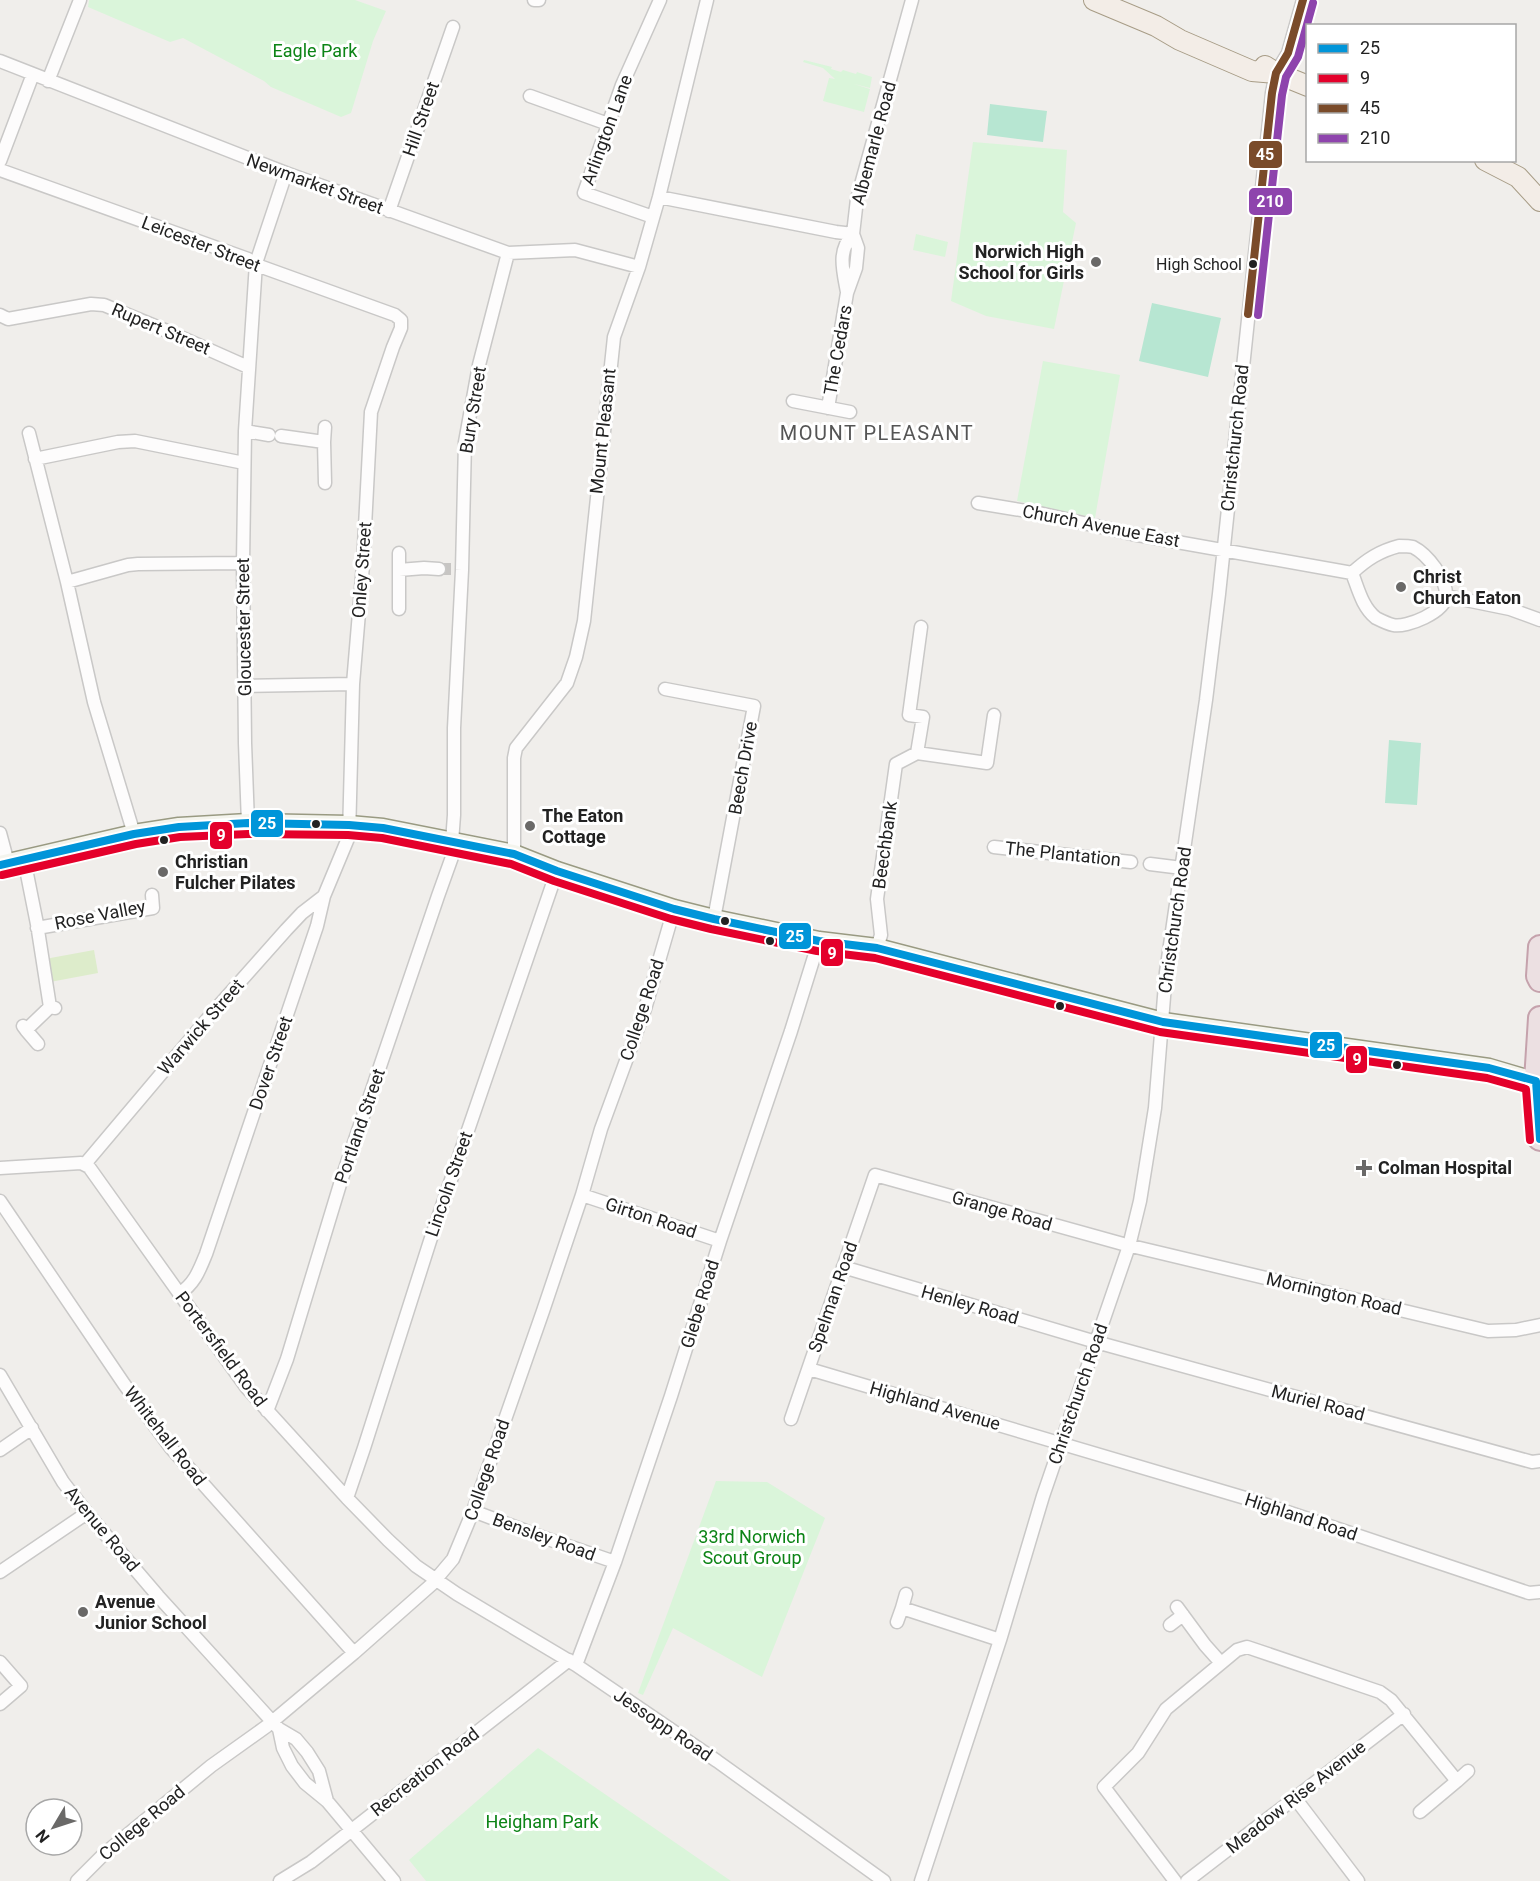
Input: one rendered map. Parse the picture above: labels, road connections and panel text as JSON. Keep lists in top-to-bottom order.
{
  "streets": {
    "street": [
      "Hill Street",
      "Arlington Lane",
      "Albemarle Road",
      "Newmarket Street",
      "Leicester Street",
      "Rupert Street",
      "The Cedars",
      "Bury Street",
      "Mount Pleasant",
      "Christchurch Road",
      "Church Avenue East",
      "Onley Street",
      "Gloucester Street",
      "Beech Drive",
      "Beechbank",
      "The Plantation",
      "Rose Valley",
      "College Road",
      "Warwick Street",
      "Dover Street",
      "Portland Street",
      "Lincoln Street",
      "Grange Road",
      "Girton Road",
      "Mornington Road",
      "Spelman Road",
      "Glebe Road",
      "Henley Road",
      "Portersfield Road",
      "Muriel Road",
      "Highland Avenue",
      "Whitehall Road",
      "Highland Road",
      "Avenue Road",
      "Bensley Road",
      "Jessopp Road",
      "Recreation Road",
      "Meadow Rise Avenue"
    ]
  },
  "crossings": [
    ["Hill Street", "Newmarket Street"],
    ["Arlington Lane", "Mount Pleasant"],
    ["Albemarle Road", "The Cedars"],
    ["Newmarket Street", "Bury Street"],
    ["Newmarket Street", "Mount Pleasant"],
    ["Newmarket Street", "Gloucester Street"],
    ["Leicester Street", "Onley Street"],
    ["Leicester Street", "Gloucester Street"],
    ["Rupert Street", "Gloucester Street"],
    ["Bury Street", "Portland Street"],
    ["Christchurch Road", "Church Avenue East"],
    ["Christchurch Road", "Grange Road"],
    ["Christchurch Road", "Mornington Road"],
    ["Christchurch Road", "Henley Road"],
    ["Christchurch Road", "Muriel Road"],
    ["Christchurch Road", "Highland Avenue"],
    ["Christchurch Road", "Highland Road"],
    ["Onley Street", "Dover Street"],
    ["College Road", "Girton Road"],
    ["College Road", "Portersfield Road"],
    ["College Road", "Whitehall Road"],
    ["College Road", "Avenue Road"],
    ["College Road", "Bensley Road"],
    ["College Road", "Jessopp Road"],
    ["Warwick Street", "Dover Street"],
    ["Warwick Street", "Portersfield Road"],
    ["Dover Street", "Portersfield Road"],
    ["Portland Street", "Portersfield Road"],
    ["Lincoln Street", "Portersfield Road"],
    ["Grange Road", "Mornington Road"],
    ["Grange Road", "Spelman Road"],
    ["Girton Road", "Glebe Road"],
    ["Spelman Road", "Henley Road"],
    ["Spelman Road", "Highland Avenue"],
    ["Glebe Road", "Bensley Road"],
    ["Glebe Road", "Jessopp Road"],
    ["Glebe Road", "Recreation Road"],
    ["Henley Road", "Muriel Road"],
    ["Portersfield Road", "Jessopp Road"],
    ["Highland Avenue", "Highland Road"],
    ["Jessopp Road", "Recreation Road"]
  ],
  "districts": ["MOUNT PLEASANT"],
  "parks": ["Eagle Park", "33rd Norwich Scout Group", "Heigham Park"],
  "places": {
    "other": [
      "Norwich High School for Girls",
      "High School",
      "Christ Church Eaton",
      "The Eaton Cottage",
      "Christian Fulcher Pilates",
      "Avenue Junior School"
    ],
    "health": ["Colman Hospital"]
  },
  "lines": [
    "transit line 45",
    "transit line 210",
    "transit line 25",
    "transit line 9"
  ],
  "legend": [
    "25",
    "9",
    "45",
    "210"
  ],
  "north": "bottom left"
}
